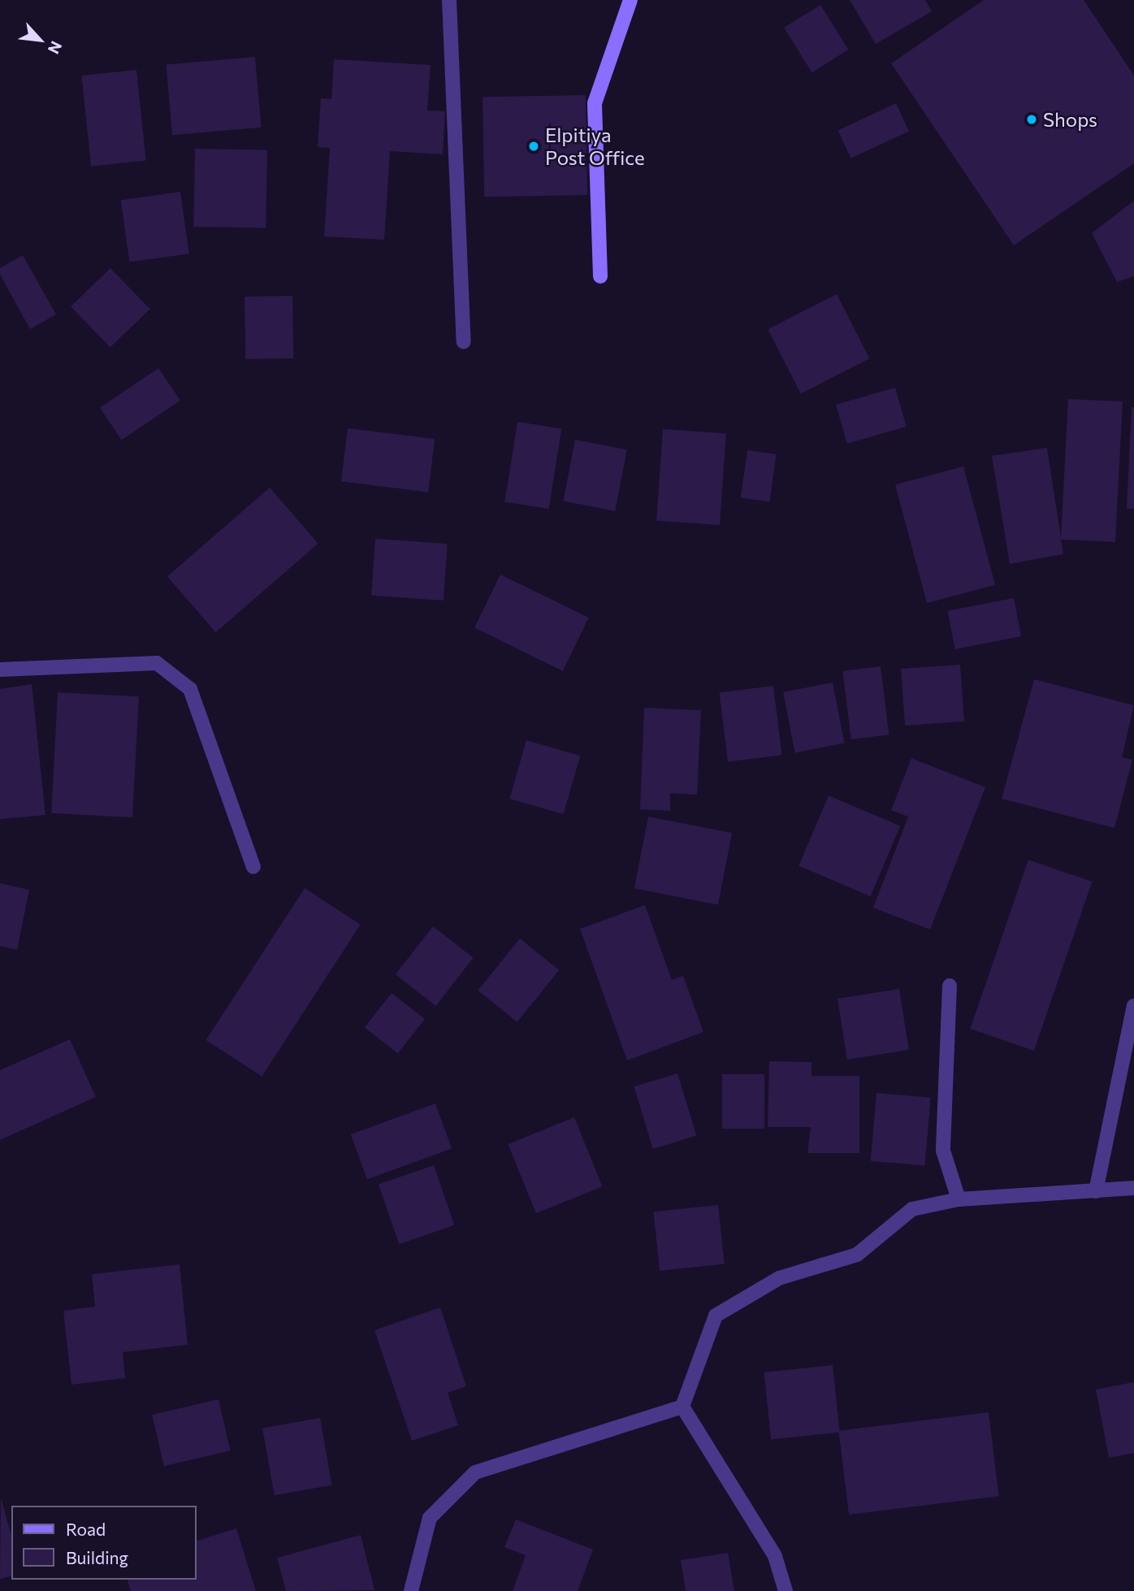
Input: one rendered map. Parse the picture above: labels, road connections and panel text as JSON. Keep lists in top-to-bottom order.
{
  "places": ["Shops", "Elpitiya Post Office"],
  "legend": ["Road", "Building"],
  "north": "bottom right"
}
